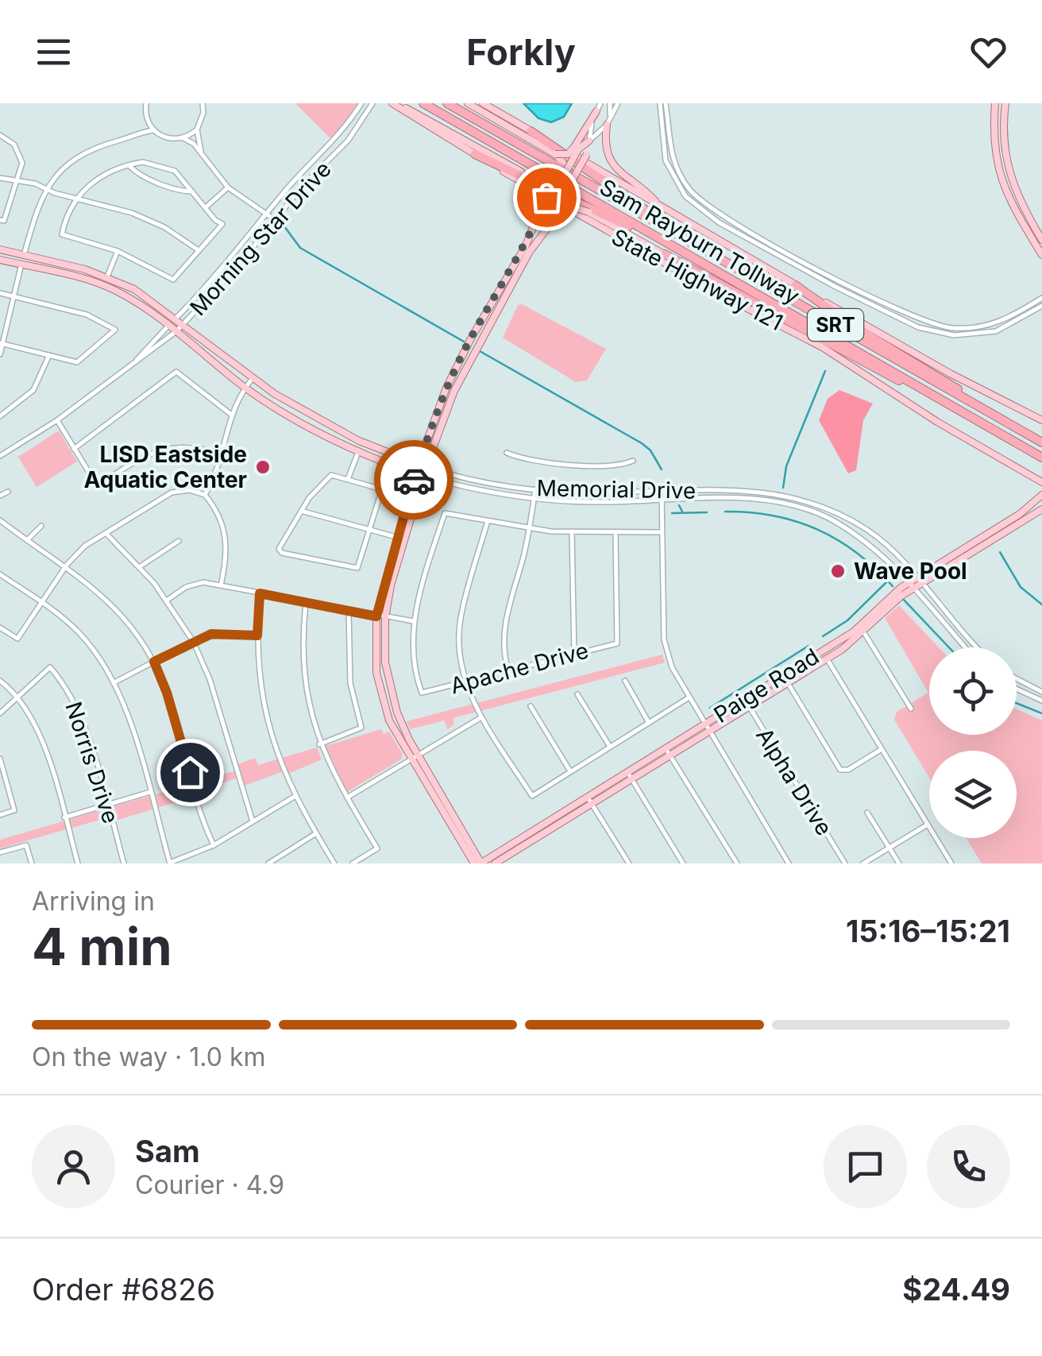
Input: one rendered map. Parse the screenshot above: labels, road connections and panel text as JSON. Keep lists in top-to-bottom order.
{
  "streets": {
    "highway": ["Sam Rayburn Tollway", "SRT"],
    "main road": ["State Highway 121", "Memorial Drive", "Paige Road"],
    "street": [
      "Morning Star Drive",
      "Apache Drive",
      "Norris Drive",
      "Alpha Drive"
    ]
  },
  "crossings": [
    ["Morning Star Drive", "Memorial Drive"],
    ["Memorial Drive", "Paige Road"],
    ["Paige Road", "Alpha Drive"]
  ],
  "places": ["LISD Eastside Aquatic Center", "Wave Pool"],
  "page": {
    "header": "Forkly",
    "heading": ["4 min", "Arriving in", "15:16–15:21"],
    "panel": [
      "Sam",
      "Courier · 4.9",
      "Order #6826",
      "$24.49"
    ],
    "bar": "On the way · 1.0 km"
  }
}
